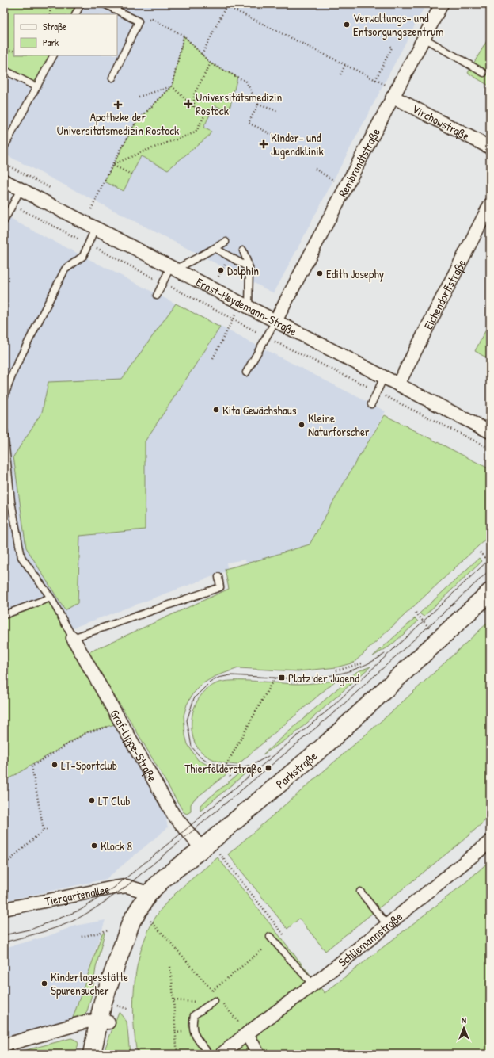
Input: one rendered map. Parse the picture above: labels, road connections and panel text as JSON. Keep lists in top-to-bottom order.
{
  "streets": {
    "main road": ["Parkstraße"],
    "street": [
      "Virchowstraße",
      "Rembrandtstraße",
      "Eichendorffstraße",
      "Ernst-Heydemann-Straße",
      "Graf-Lippe-Straße",
      "Tiergartenallee",
      "Schliemannstraße"
    ]
  },
  "crossings": [
    ["Virchowstraße", "Rembrandtstraße"],
    ["Rembrandtstraße", "Ernst-Heydemann-Straße"],
    ["Eichendorffstraße", "Ernst-Heydemann-Straße"],
    ["Graf-Lippe-Straße", "Parkstraße"],
    ["Parkstraße", "Tiergartenallee"]
  ],
  "places": {
    "other": [
      "Verwaltungs- und Entsorgungszentrum",
      "Dolphin",
      "Edith Josephy",
      "Kita Gewächshaus",
      "Kleine Naturforscher",
      "LT-Sportclub",
      "LT Club",
      "Klock 8",
      "Kindertagesstätte Spurensucher"
    ],
    "health": ["Universitätsmedizin Rostock", "Apotheke der Universitätsmedizin Rostock", "Kinder- und Jugendklinik"],
    "transit": ["Platz der Jugend", "Thierfelderstraße"]
  },
  "legend": ["Straße", "Park"],
  "north": "top"
}
